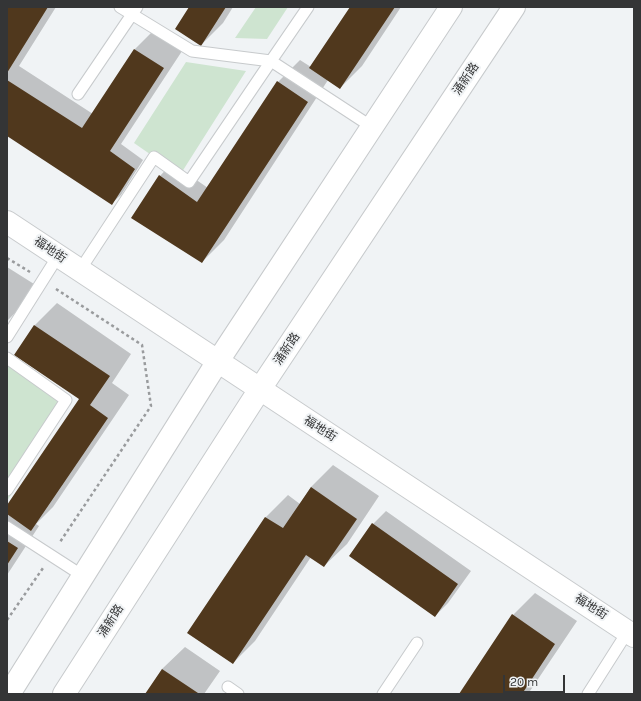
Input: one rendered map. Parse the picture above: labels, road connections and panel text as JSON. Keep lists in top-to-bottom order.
{
  "streets": {
    "street": ["涌新路", "福地街"]
  },
  "crossings": [
    ["涌新路", "福地街"]
  ],
  "scale_bar": "20 m"
}
